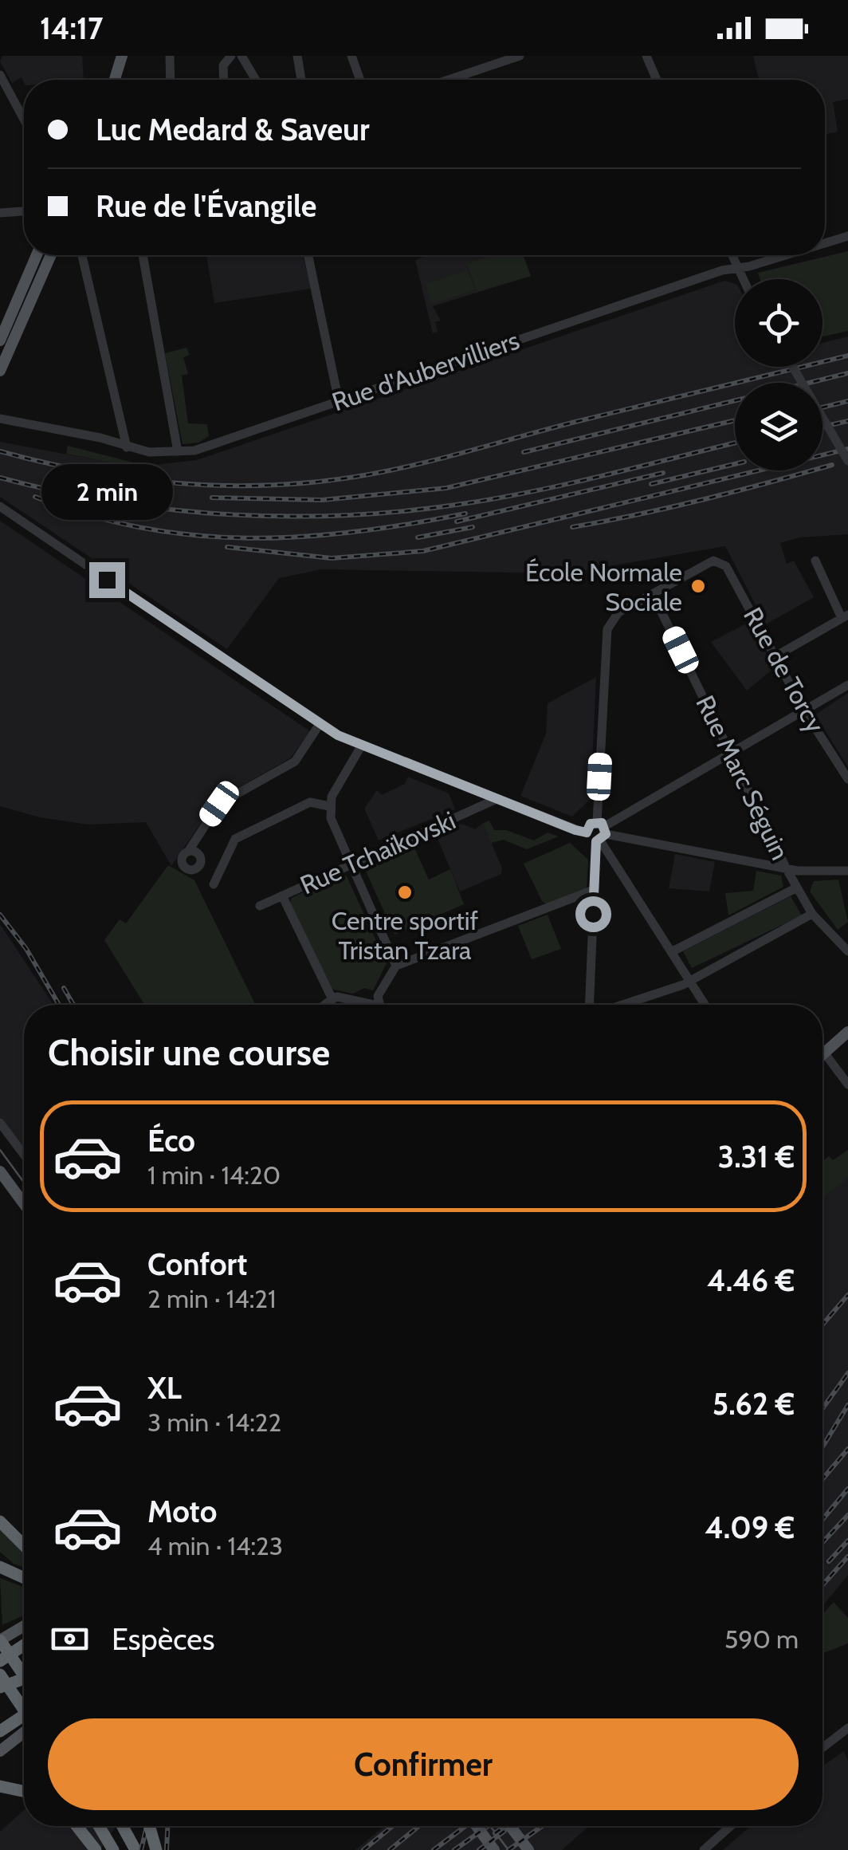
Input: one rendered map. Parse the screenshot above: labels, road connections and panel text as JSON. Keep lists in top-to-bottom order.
{
  "streets": {
    "street": [
      "Rue d'Aubervilliers",
      "Rue de Torcy",
      "Rue Marc Séguin",
      "Rue Tchaïkovski"
    ]
  },
  "crossings": [
    ["Rue de Torcy", "Rue Marc Séguin"]
  ],
  "places": ["École Normale Sociale", "Centre sportif Tristan Tzara"],
  "page": {
    "status": "14:17",
    "banner": ["Luc Medard & Saveur", "Rue de l'Évangile"],
    "bubble": "2 min",
    "heading": "Choisir une course",
    "list": [
      {
        "name": "Éco",
        "note": "1 min · 14:20",
        "value": "3.31 €"
      },
      {
        "name": "Confort",
        "note": "2 min · 14:21",
        "value": "4.46 €"
      },
      {
        "name": "XL",
        "note": "3 min · 14:22",
        "value": "5.62 €"
      },
      {
        "name": "Moto",
        "note": "4 min · 14:23",
        "value": "4.09 €"
      }
    ],
    "pay": ["Espèces", "590 m"],
    "buttons": "Confirmer"
  }
}
